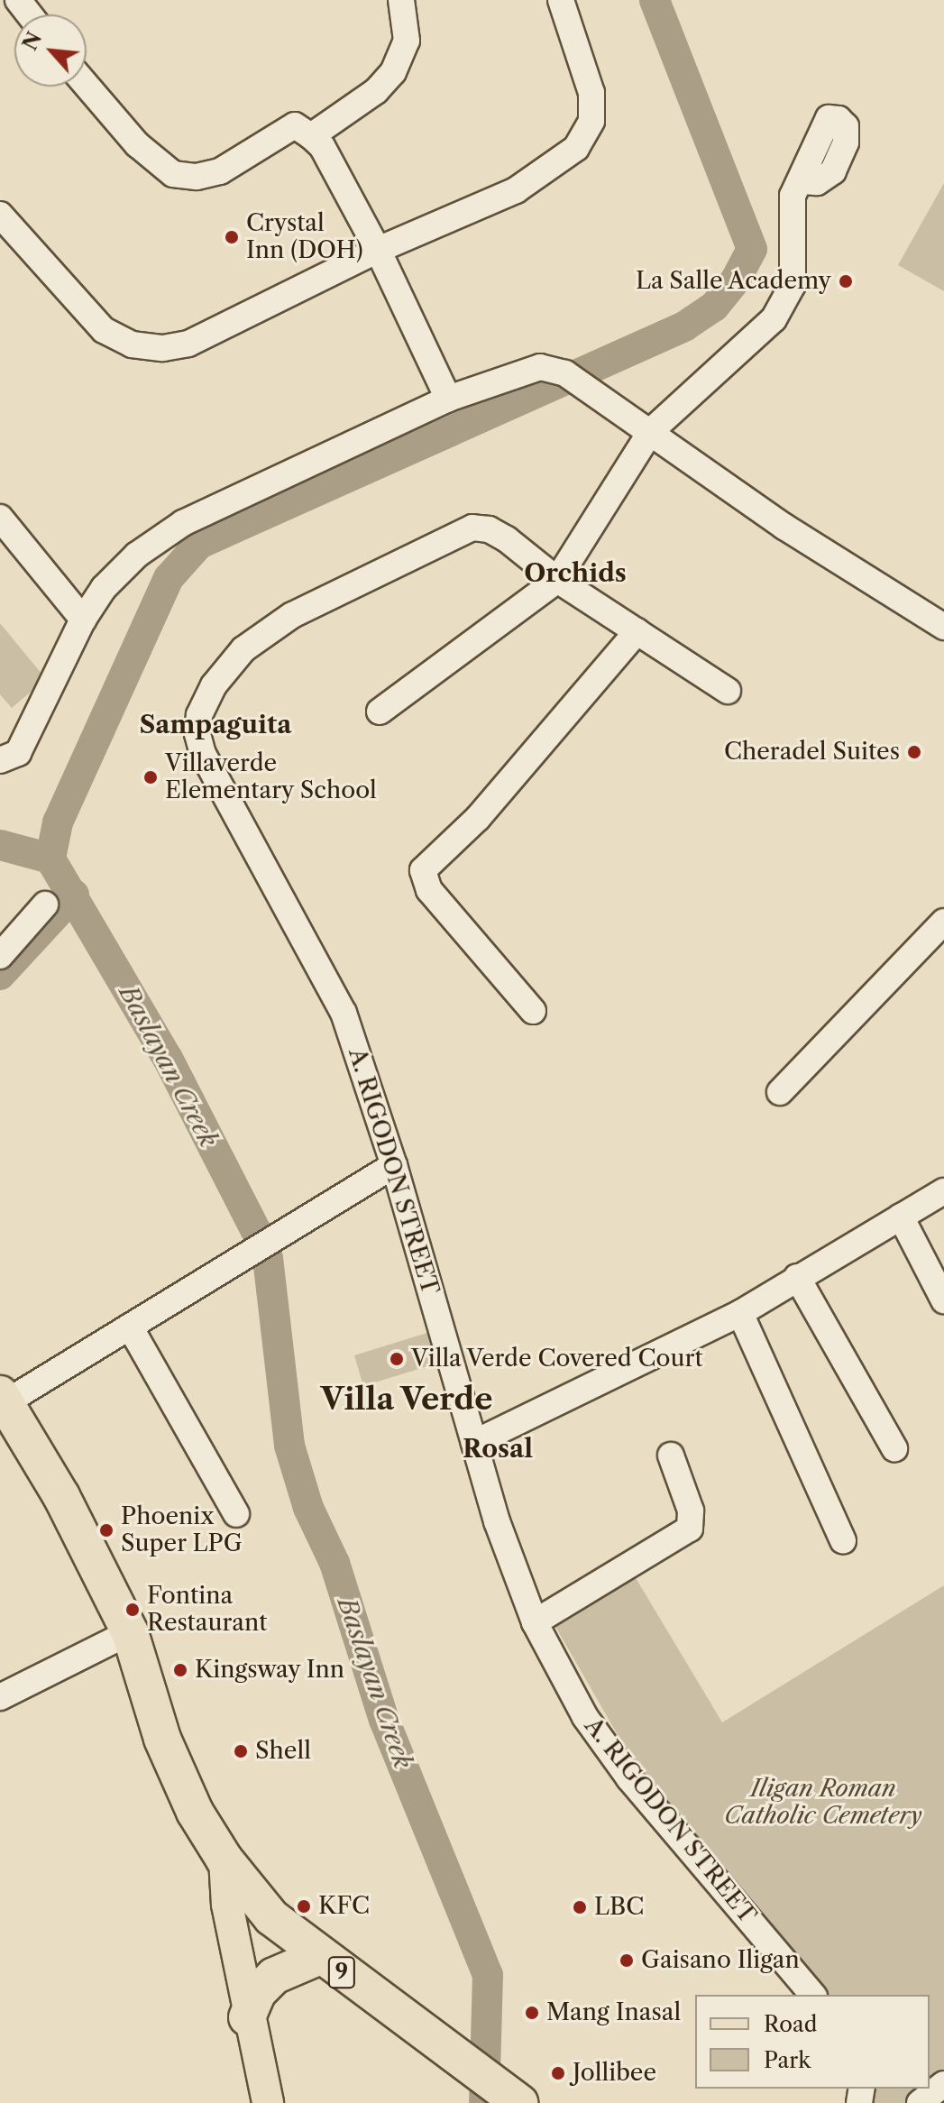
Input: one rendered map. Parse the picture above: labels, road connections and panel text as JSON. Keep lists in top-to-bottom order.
{
  "streets": {
    "highway": ["9"],
    "street": ["A. RIGODON STREET"]
  },
  "districts": [
    "Orchids",
    "Sampaguita",
    "Villa Verde",
    "Rosal"
  ],
  "water": ["Baslayan Creek"],
  "parks": ["Iligan Roman Catholic Cemetery"],
  "places": [
    "Crystal Inn (DOH)",
    "La Salle Academy",
    "Cheradel Suites",
    "Villaverde Elementary School",
    "Villa Verde Covered Court",
    "Phoenix Super LPG",
    "Fontina Restaurant",
    "Kingsway Inn",
    "Shell",
    "KFC",
    "LBC",
    "Gaisano Iligan",
    "Mang Inasal",
    "Jollibee"
  ],
  "legend": ["Road", "Park"],
  "north": "top left"
}
